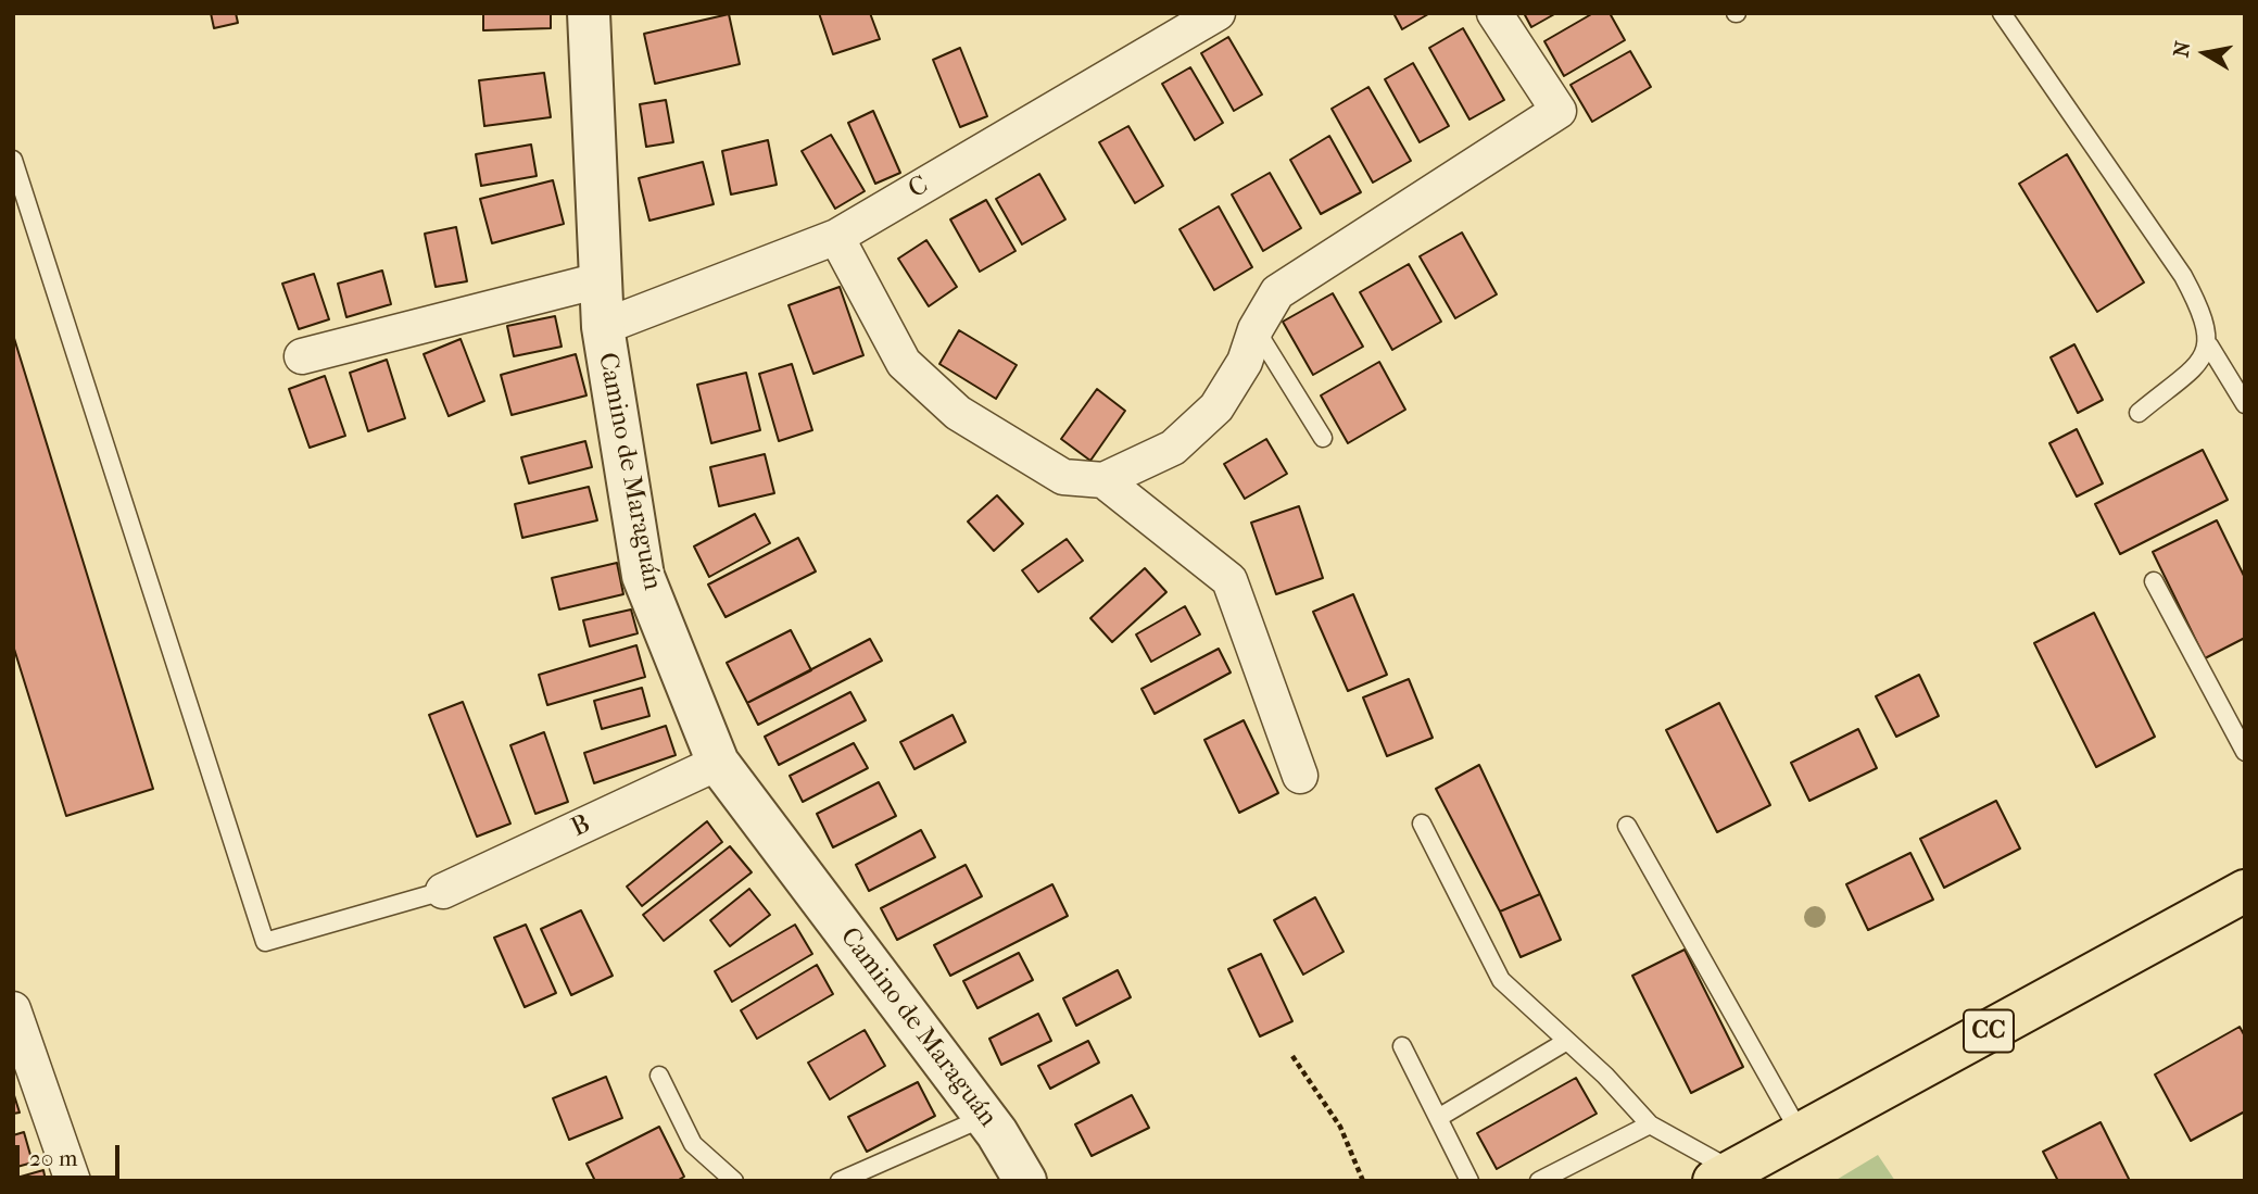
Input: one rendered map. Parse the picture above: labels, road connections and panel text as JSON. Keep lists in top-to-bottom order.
{
  "streets": {
    "main road": ["CC"],
    "street": ["C", "Camino de Maraguán", "B"]
  },
  "crossings": [
    ["C", "Camino de Maraguán"],
    ["Camino de Maraguán", "B"]
  ],
  "scale_bar": "20 m",
  "north": "left"
}
